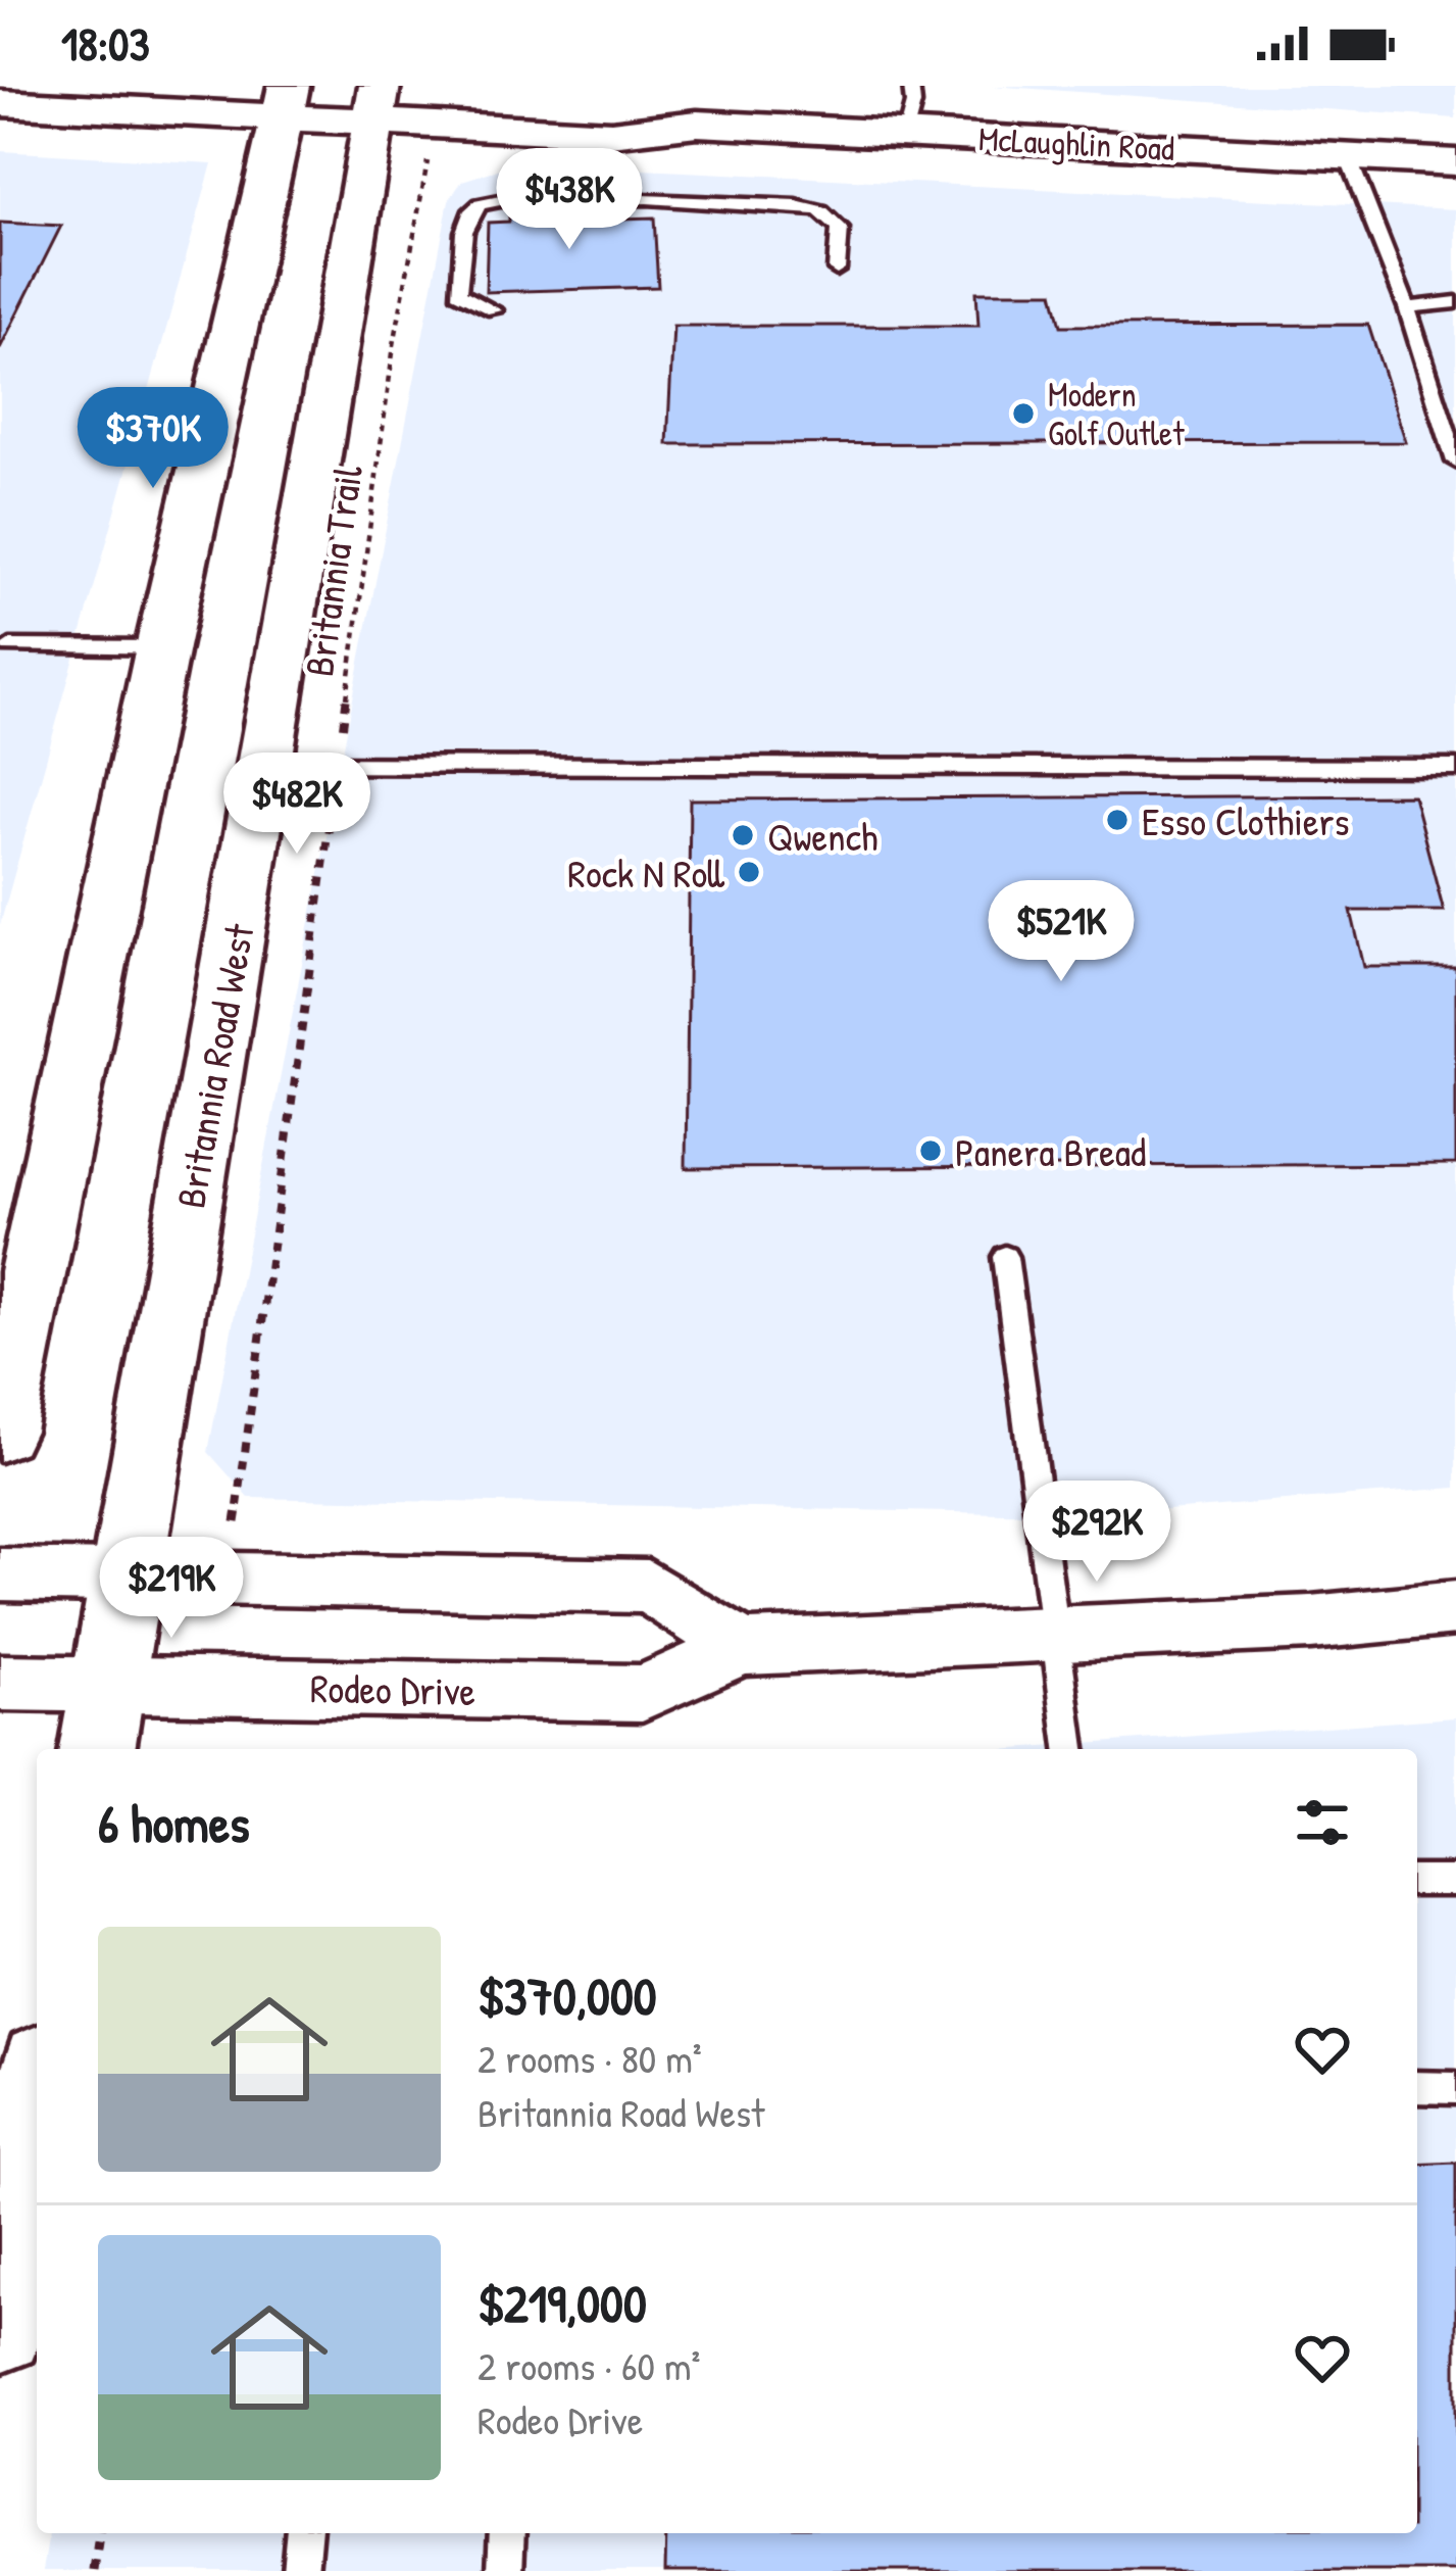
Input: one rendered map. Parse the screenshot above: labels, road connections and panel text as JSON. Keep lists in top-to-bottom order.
{
  "streets": {
    "main road": ["McLaughlin Road", "Britannia Road West"],
    "street": ["Rodeo Drive"],
    "path": ["Britannia Trail"]
  },
  "crossings": [
    ["McLaughlin Road", "Britannia Road West"],
    ["Britannia Road West", "Rodeo Drive"]
  ],
  "places": [
    "Modern Golf Outlet",
    "Esso Clothiers",
    "Qwench",
    "Rock N Roll",
    "Panera Bread"
  ],
  "page": {
    "status": "18:03",
    "price": [
      "$438K",
      "$370K",
      "$482K",
      "$521K",
      "$292K",
      "$219K"
    ],
    "heading": "6 homes",
    "list": [
      {
        "name": "$370,000",
        "note": "2 rooms · 80 m² · Britannia Road West"
      },
      {
        "name": "$219,000",
        "note": "2 rooms · 60 m² · Rodeo Drive"
      }
    ]
  }
}
